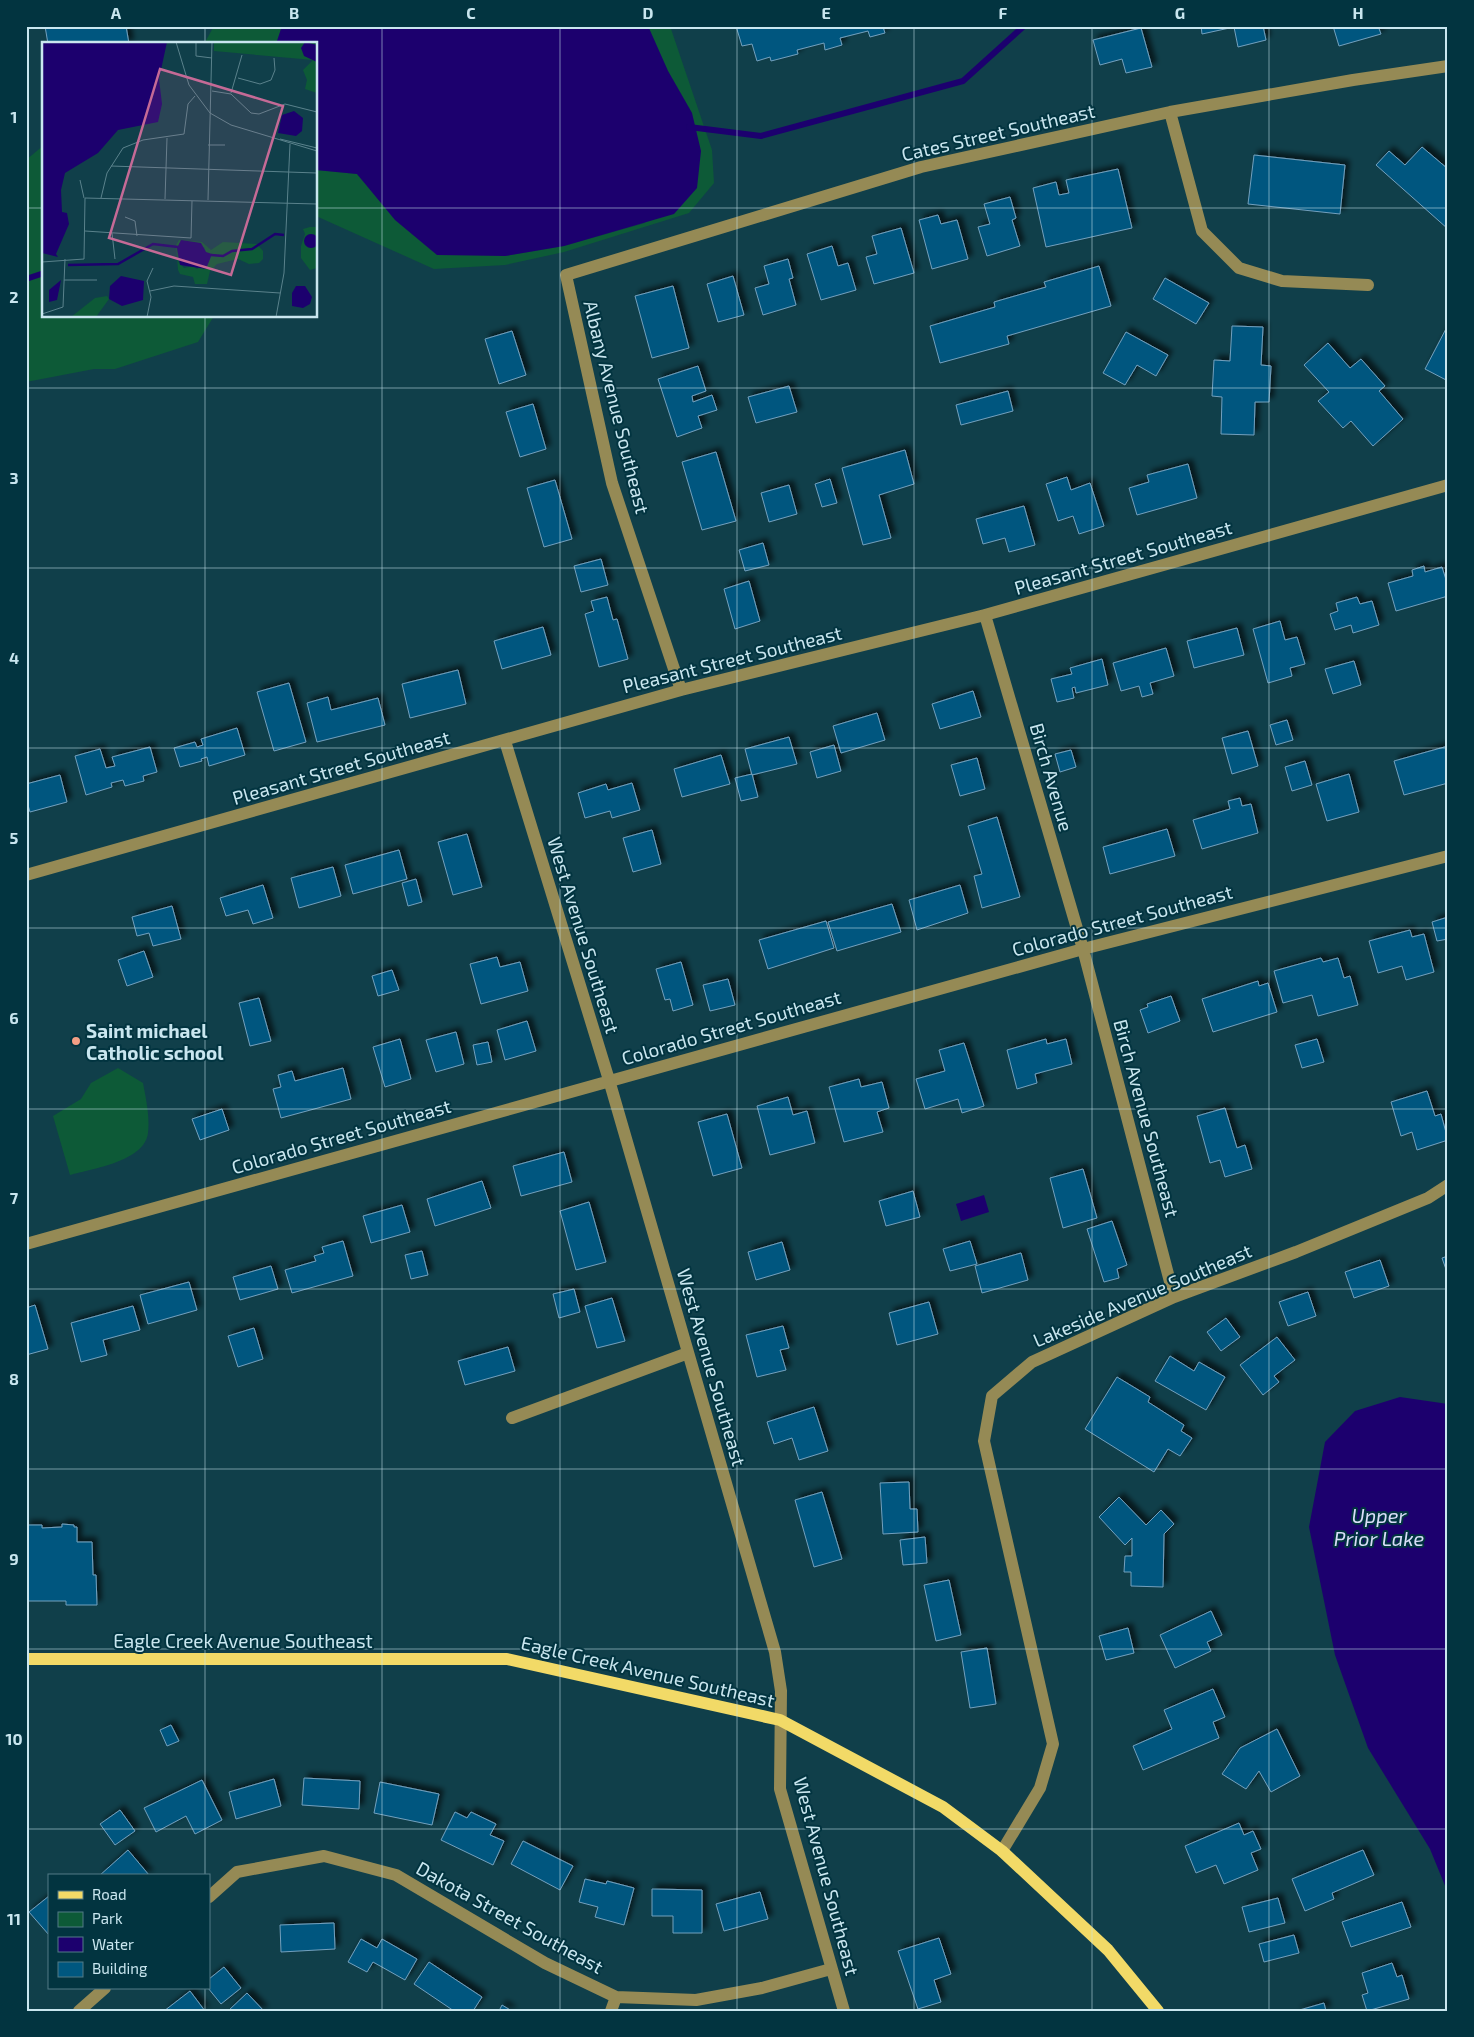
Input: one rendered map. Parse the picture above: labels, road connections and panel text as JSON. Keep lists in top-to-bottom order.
{
  "streets": {
    "main road": ["Eagle Creek Avenue Southeast"],
    "street": [
      "Cates Street Southeast",
      "Albany Avenue Southeast",
      "Pleasant Street Southeast",
      "Birch Avenue",
      "Colorado Street Southeast",
      "West Avenue Southeast",
      "Birch Avenue Southeast",
      "Lakeside Avenue Southeast",
      "Dakota Street Southeast"
    ]
  },
  "crossings": [
    ["Cates Street Southeast", "Albany Avenue Southeast"],
    ["Albany Avenue Southeast", "Pleasant Street Southeast"],
    ["Pleasant Street Southeast", "Birch Avenue"],
    ["Pleasant Street Southeast", "West Avenue Southeast"],
    ["Birch Avenue", "Colorado Street Southeast"],
    ["Birch Avenue", "Birch Avenue Southeast"],
    ["Colorado Street Southeast", "West Avenue Southeast"],
    ["Colorado Street Southeast", "Birch Avenue Southeast"],
    ["West Avenue Southeast", "Eagle Creek Avenue Southeast"],
    ["West Avenue Southeast", "Dakota Street Southeast"],
    ["Birch Avenue Southeast", "Lakeside Avenue Southeast"],
    ["Lakeside Avenue Southeast", "Eagle Creek Avenue Southeast"]
  ],
  "water": ["Upper Prior Lake"],
  "places": ["Saint michael Catholic school"],
  "legend": [
    "Road",
    "Park",
    "Water",
    "Building"
  ],
  "grid": {
    "columns": [
      "A",
      "B",
      "C",
      "D",
      "E",
      "F",
      "G",
      "H"
    ],
    "rows": [
      "1",
      "2",
      "3",
      "4",
      "5",
      "6",
      "7",
      "8",
      "9",
      "10",
      "11"
    ]
  }
}
